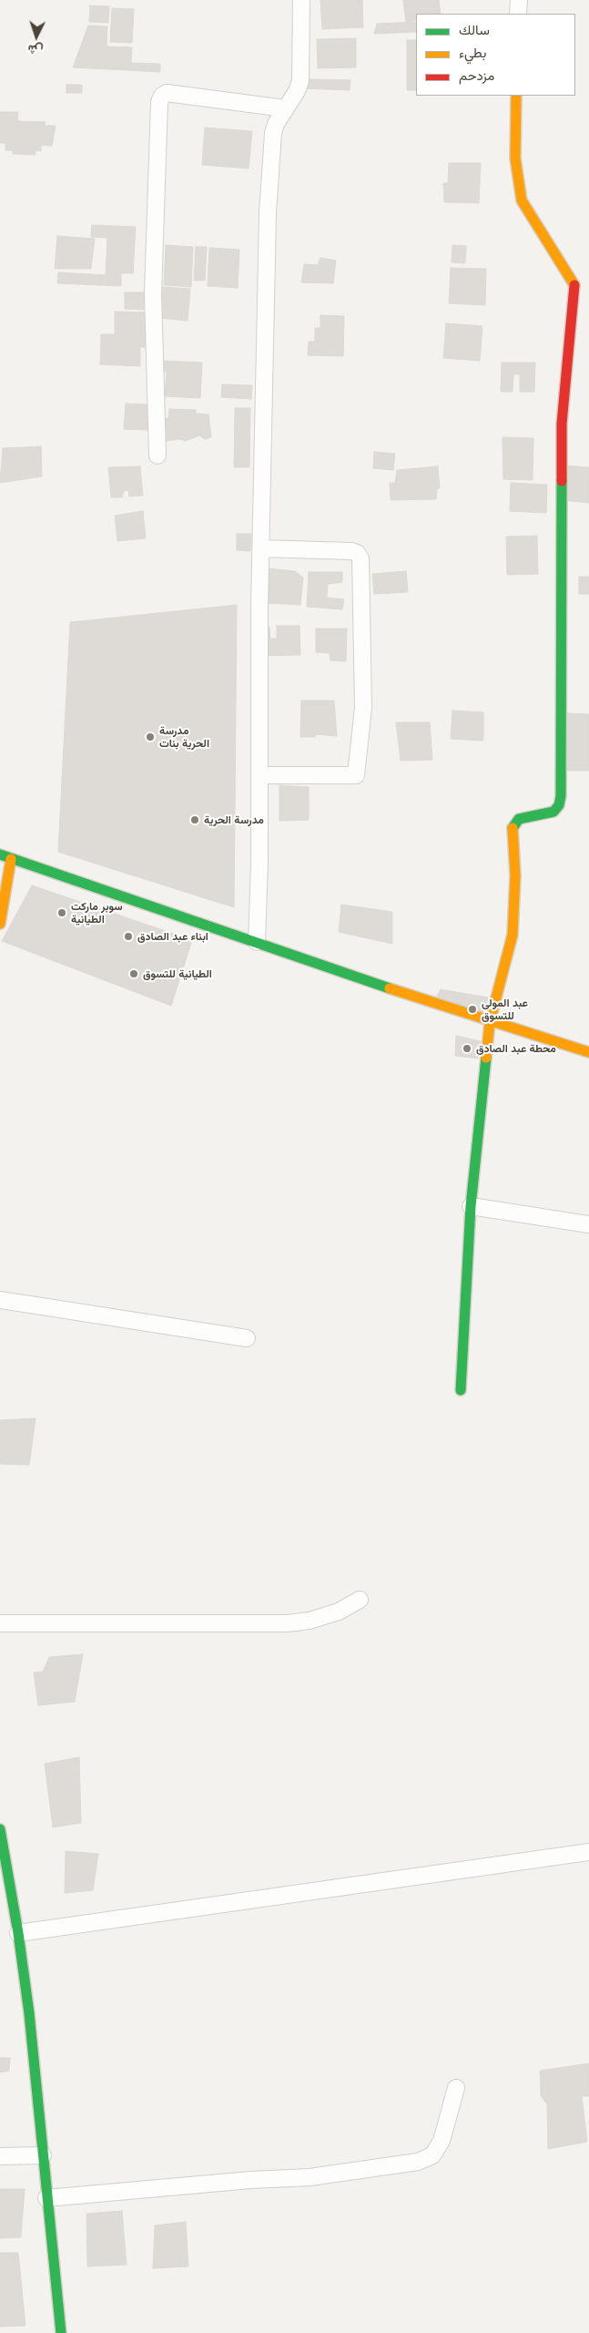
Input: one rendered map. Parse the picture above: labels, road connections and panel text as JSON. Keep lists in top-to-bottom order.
{
  "places": [
    "مدرسة الحرية بنات",
    "مدرسة الحرية",
    "سوبر ماركت الطيانية",
    "ابناء عبد الصادق",
    "الطيانية للتسوق",
    "عبد المولى للتسوق",
    "محطة عبد الصادق"
  ],
  "legend": ["سالك", "بطيء", "مزدحم"],
  "north": "bottom"
}
